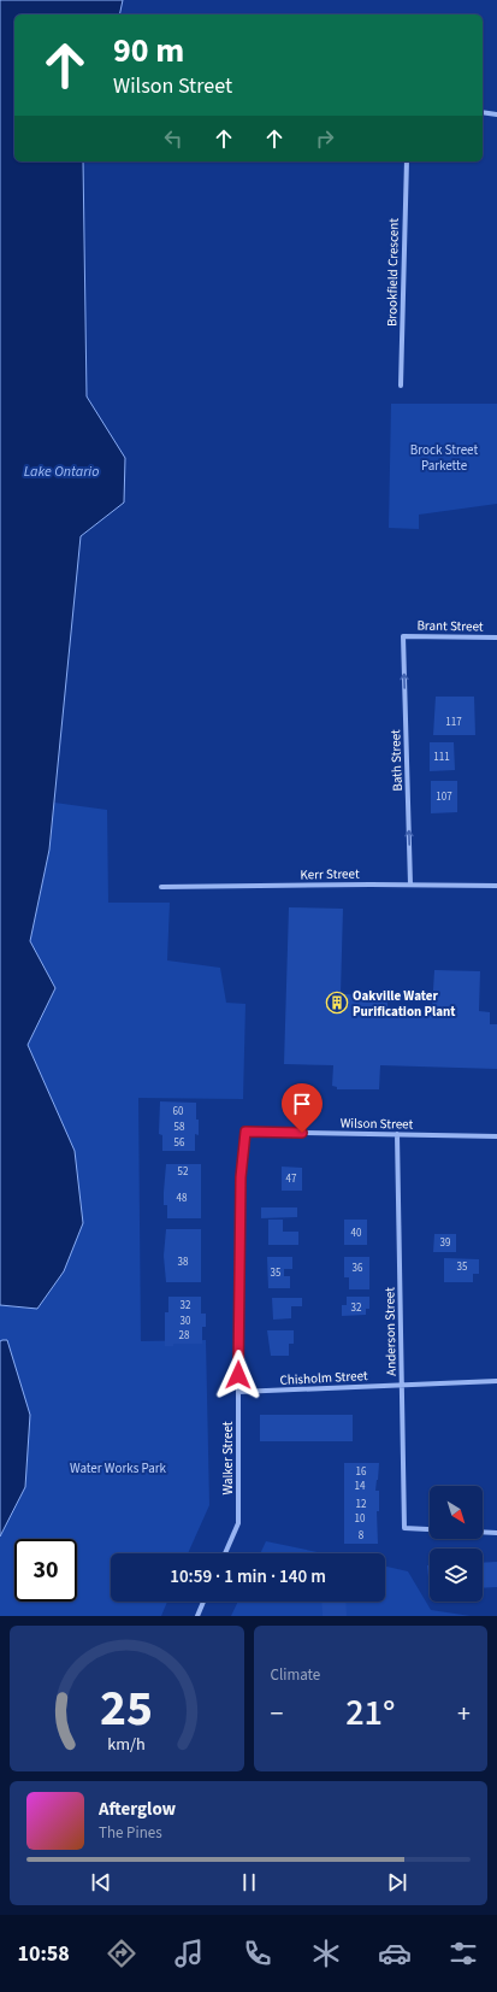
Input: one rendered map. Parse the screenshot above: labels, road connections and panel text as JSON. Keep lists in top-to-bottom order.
{
  "streets": {
    "street": [
      "Brookfield Crescent",
      "Brant Street",
      "Bath Street",
      "Kerr Street",
      "Wilson Street",
      "Anderson Street",
      "Chisholm Street",
      "Walker Street"
    ]
  },
  "crossings": [
    ["Brant Street", "Bath Street"],
    ["Bath Street", "Kerr Street"],
    ["Wilson Street", "Anderson Street"],
    ["Wilson Street", "Walker Street"],
    ["Anderson Street", "Chisholm Street"],
    ["Chisholm Street", "Walker Street"]
  ],
  "one_way": ["Bath Street"],
  "water": ["Lake Ontario"],
  "parks": ["Brock Street Parkette", "Water Works Park"],
  "places": {
    "building": ["Oakville Water Purification Plant"]
  },
  "house_numbers": [
    "117",
    "111",
    "107",
    "60",
    "58",
    "56",
    "52",
    "47",
    "48",
    "40",
    "39",
    "38",
    "35",
    "36",
    "35",
    "32",
    "32",
    "30",
    "28",
    "16",
    "14",
    "12",
    "10",
    "8"
  ],
  "north": "bottom right",
  "page": {
    "turn": ["90 m", "Wilson Street"],
    "limit": "30",
    "trip": "10:59 · 1 min · 140 m",
    "tile": "Climate",
    "heat": ["−", "21°", "+"],
    "song": ["Afterglow", "The Pines"],
    "tabs": "10:58",
    "gauge": ["25", "km/h"]
  }
}
